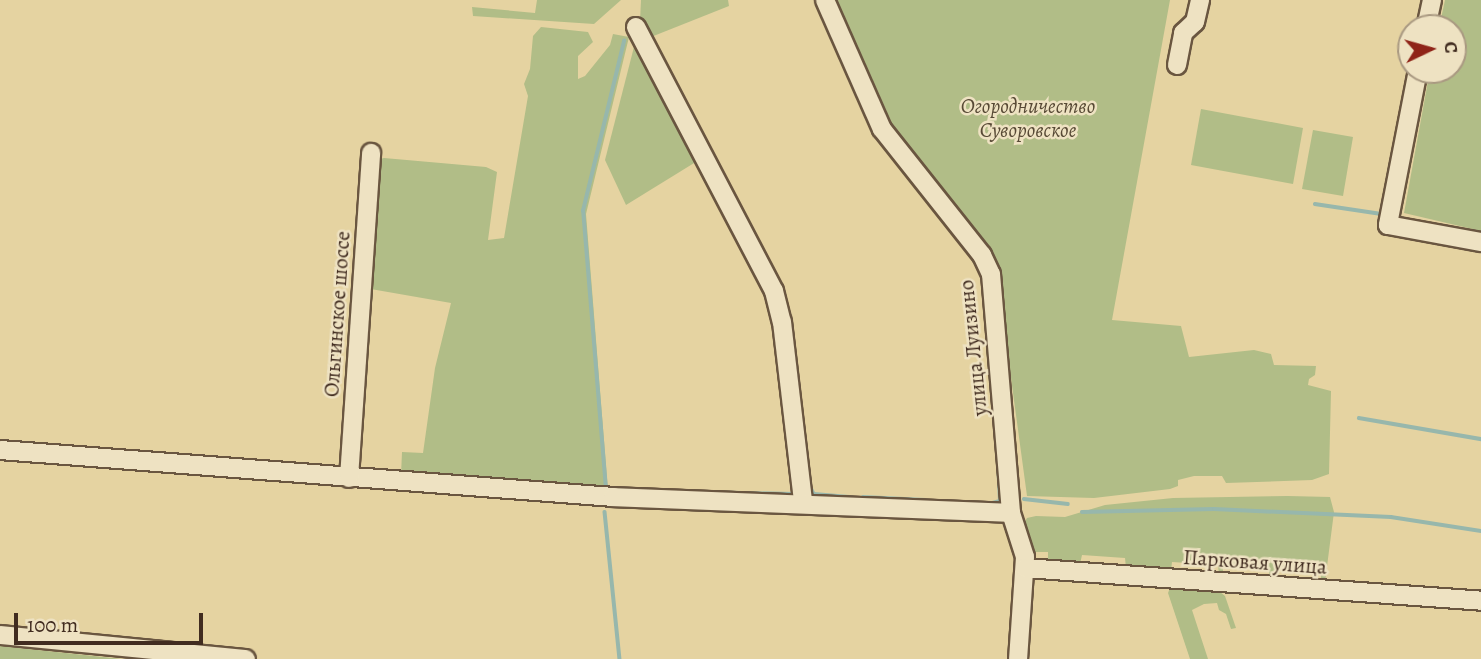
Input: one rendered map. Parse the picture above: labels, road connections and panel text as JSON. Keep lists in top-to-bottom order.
{
  "streets": {
    "street": ["Ольгинское шоссе", "улица Луизино", "Парковая улица"]
  },
  "crossings": [
    ["улица Луизино", "Парковая улица"]
  ],
  "parks": ["Огородничество Суворовское"],
  "scale_bar": "100 m",
  "north": "right"
}
